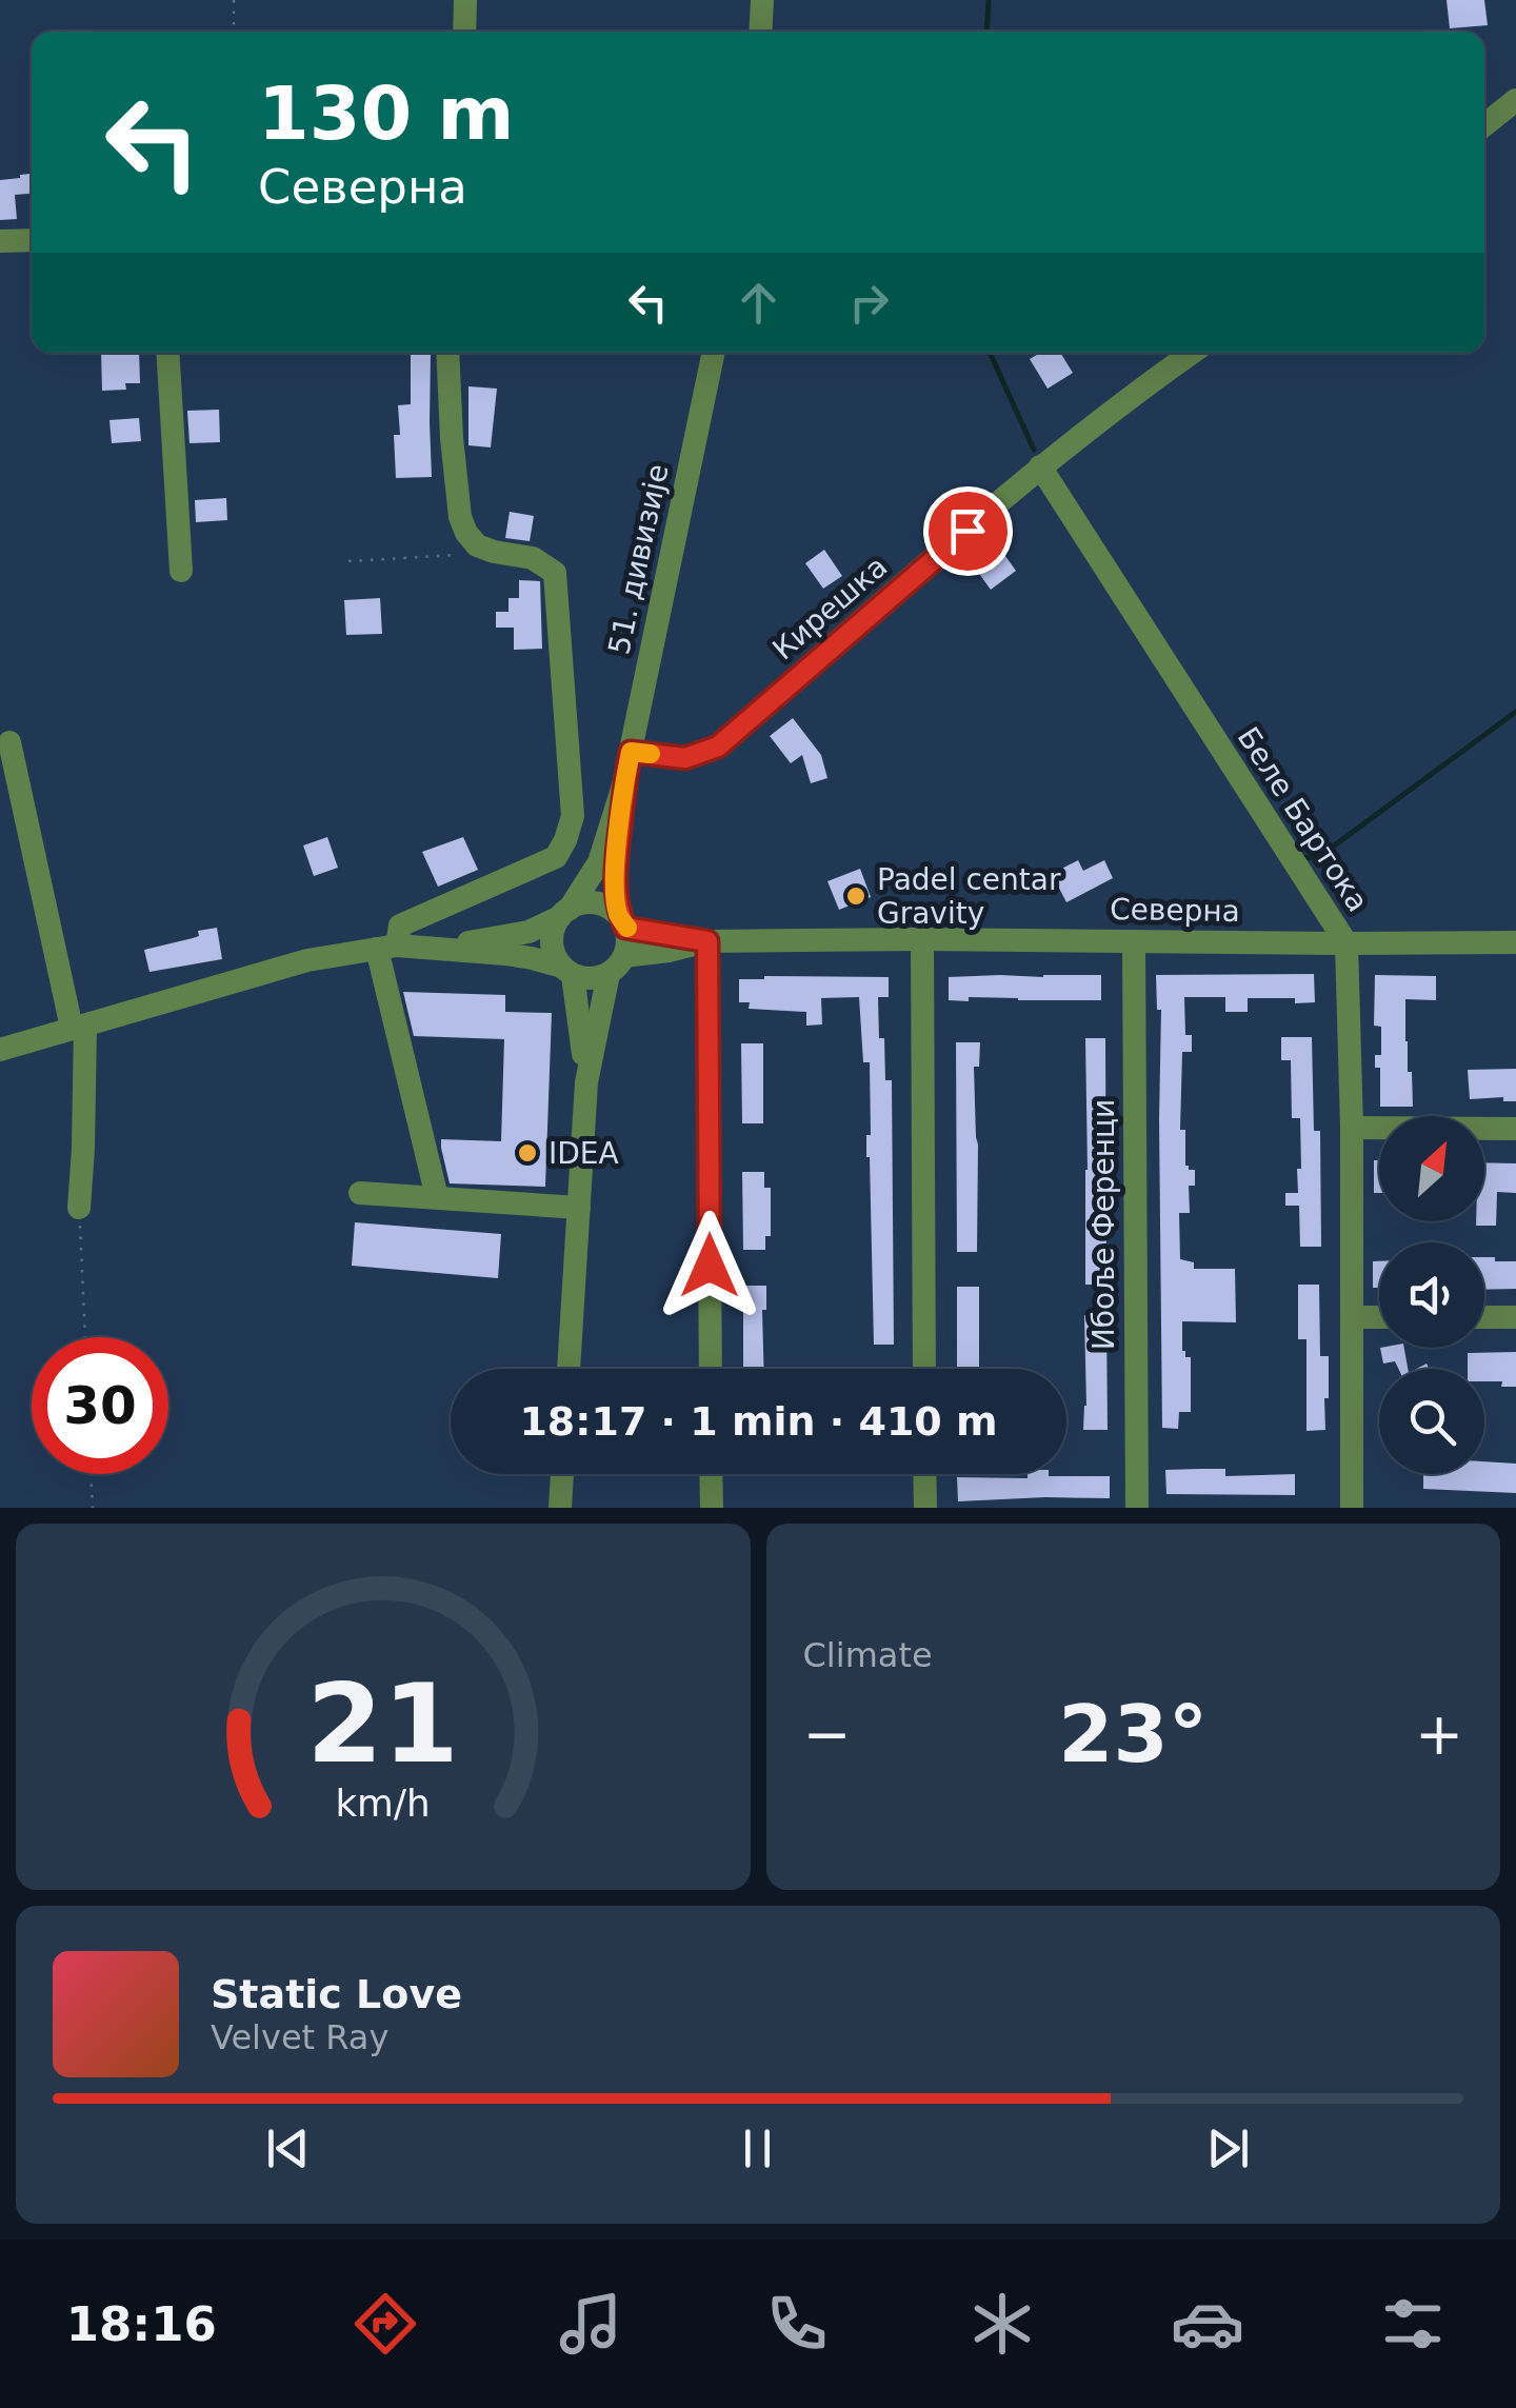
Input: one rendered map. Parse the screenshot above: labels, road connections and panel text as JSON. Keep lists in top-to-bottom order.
{
  "streets": {
    "street": [
      "51. дивизије",
      "Кирешка",
      "Беле Бартока",
      "Северна",
      "Ибоље Ференци"
    ]
  },
  "crossings": [
    ["51. дивизије", "Кирешка"],
    ["51. дивизије", "Северна"],
    ["Кирешка", "Беле Бартока"],
    ["Беле Бартока", "Северна"],
    ["Северна", "Ибоље Ференци"]
  ],
  "places": ["Padel centar Gravity", "IDEA"],
  "north": "top right",
  "page": {
    "turn": ["130 m", "Северна"],
    "limit": "30",
    "trip": "18:17 · 1 min · 410 m",
    "tile": "Climate",
    "heat": ["−", "23°", "+"],
    "song": ["Static Love", "Velvet Ray"],
    "tabs": "18:16",
    "gauge": ["21", "km/h"]
  }
}
